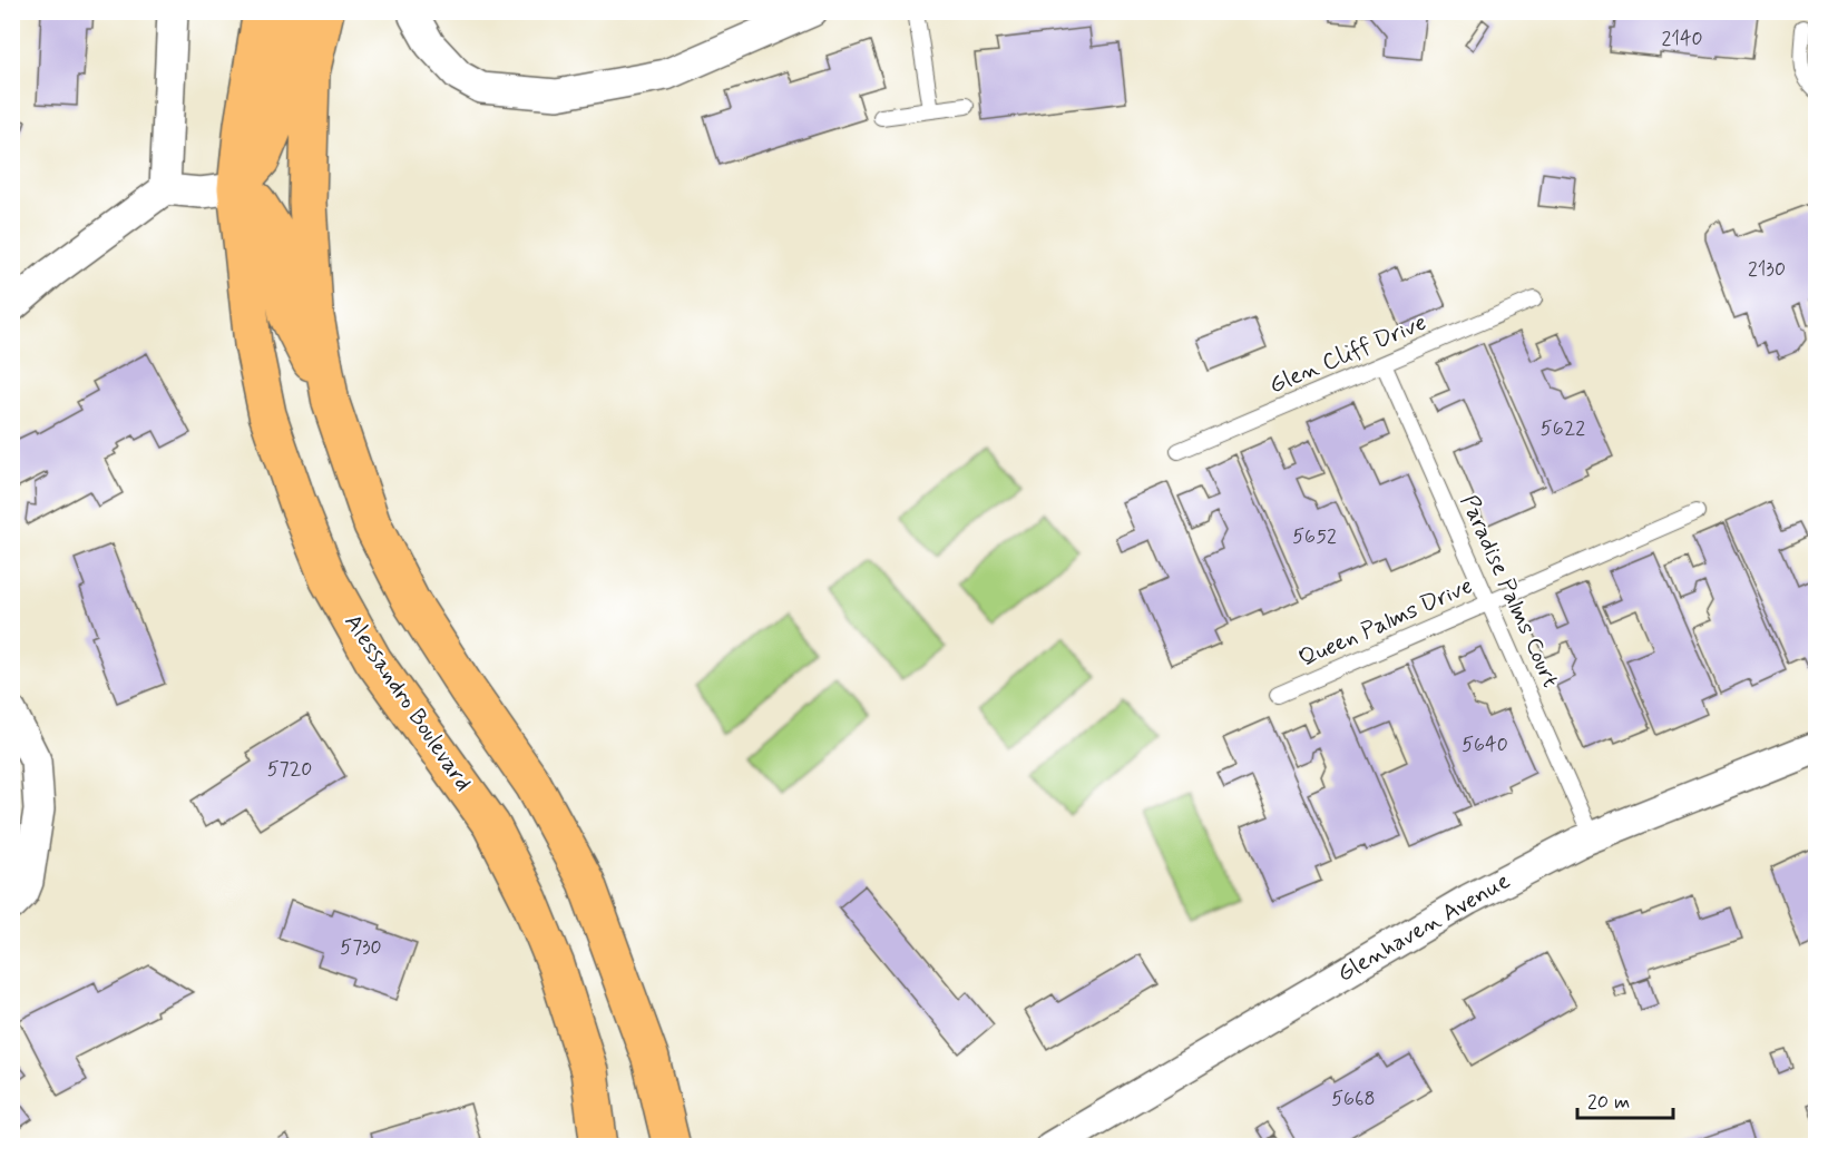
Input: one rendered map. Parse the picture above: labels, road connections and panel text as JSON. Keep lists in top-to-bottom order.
{
  "streets": {
    "main road": ["Alessandro Boulevard"],
    "street": ["Glenhaven Avenue"],
    "lane": ["Glen Cliff Drive", "Paradise Palms Court", "Queen Palms Drive"]
  },
  "crossings": [
    ["Glen Cliff Drive", "Paradise Palms Court"],
    ["Paradise Palms Court", "Queen Palms Drive"],
    ["Paradise Palms Court", "Glenhaven Avenue"]
  ],
  "house_numbers": [
    "2140",
    "2130",
    "5622",
    "5652",
    "5640",
    "5720",
    "5730",
    "5668"
  ],
  "scale_bar": "20 m"
}
